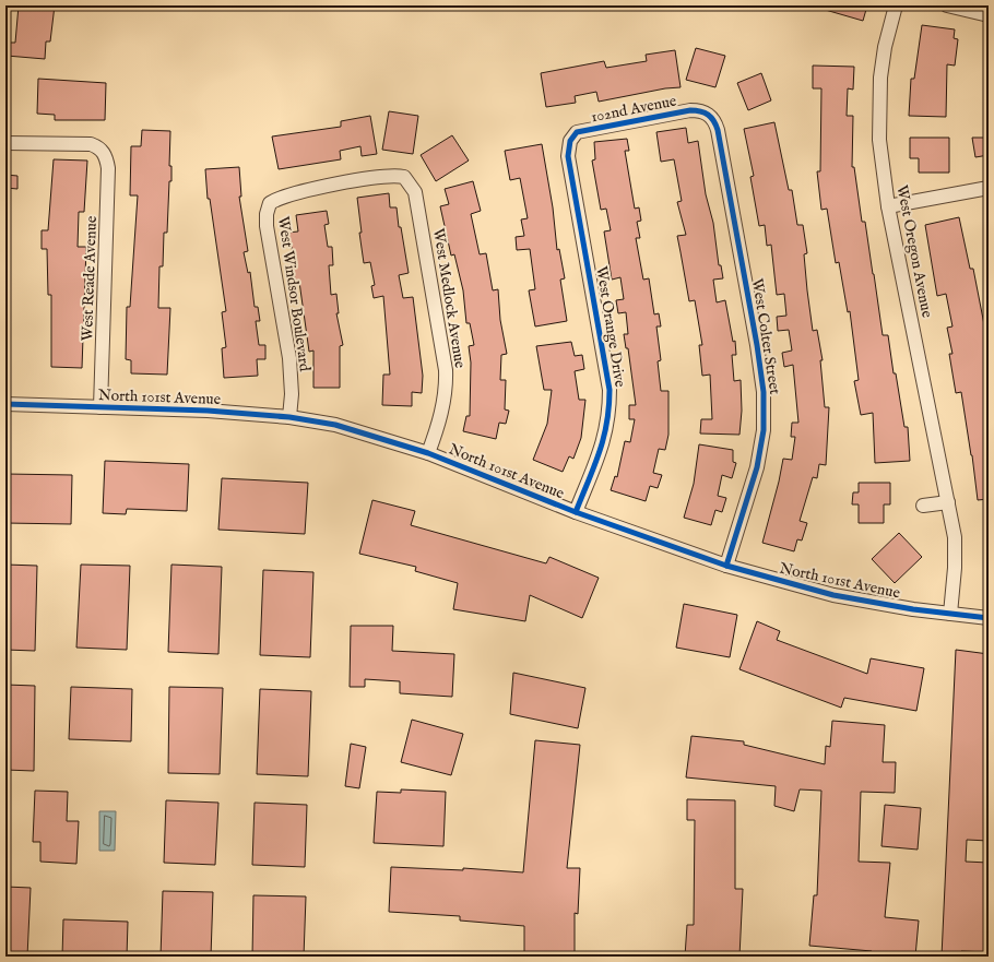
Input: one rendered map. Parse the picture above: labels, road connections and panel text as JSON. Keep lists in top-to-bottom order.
{
  "streets": {
    "street": [
      "102nd Avenue",
      "West Oregon Avenue",
      "West Reade Avenue",
      "West Windsor Boulevard",
      "West Medlock Avenue",
      "West Orange Drive",
      "West Colter Street",
      "North 101st Avenue"
    ]
  },
  "crossings": [
    ["102nd Avenue", "West Orange Drive"],
    ["102nd Avenue", "West Colter Street"],
    ["West Oregon Avenue", "North 101st Avenue"],
    ["West Reade Avenue", "North 101st Avenue"],
    ["West Windsor Boulevard", "West Medlock Avenue"],
    ["West Windsor Boulevard", "North 101st Avenue"],
    ["West Medlock Avenue", "North 101st Avenue"],
    ["West Orange Drive", "North 101st Avenue"],
    ["West Colter Street", "North 101st Avenue"]
  ]
}
